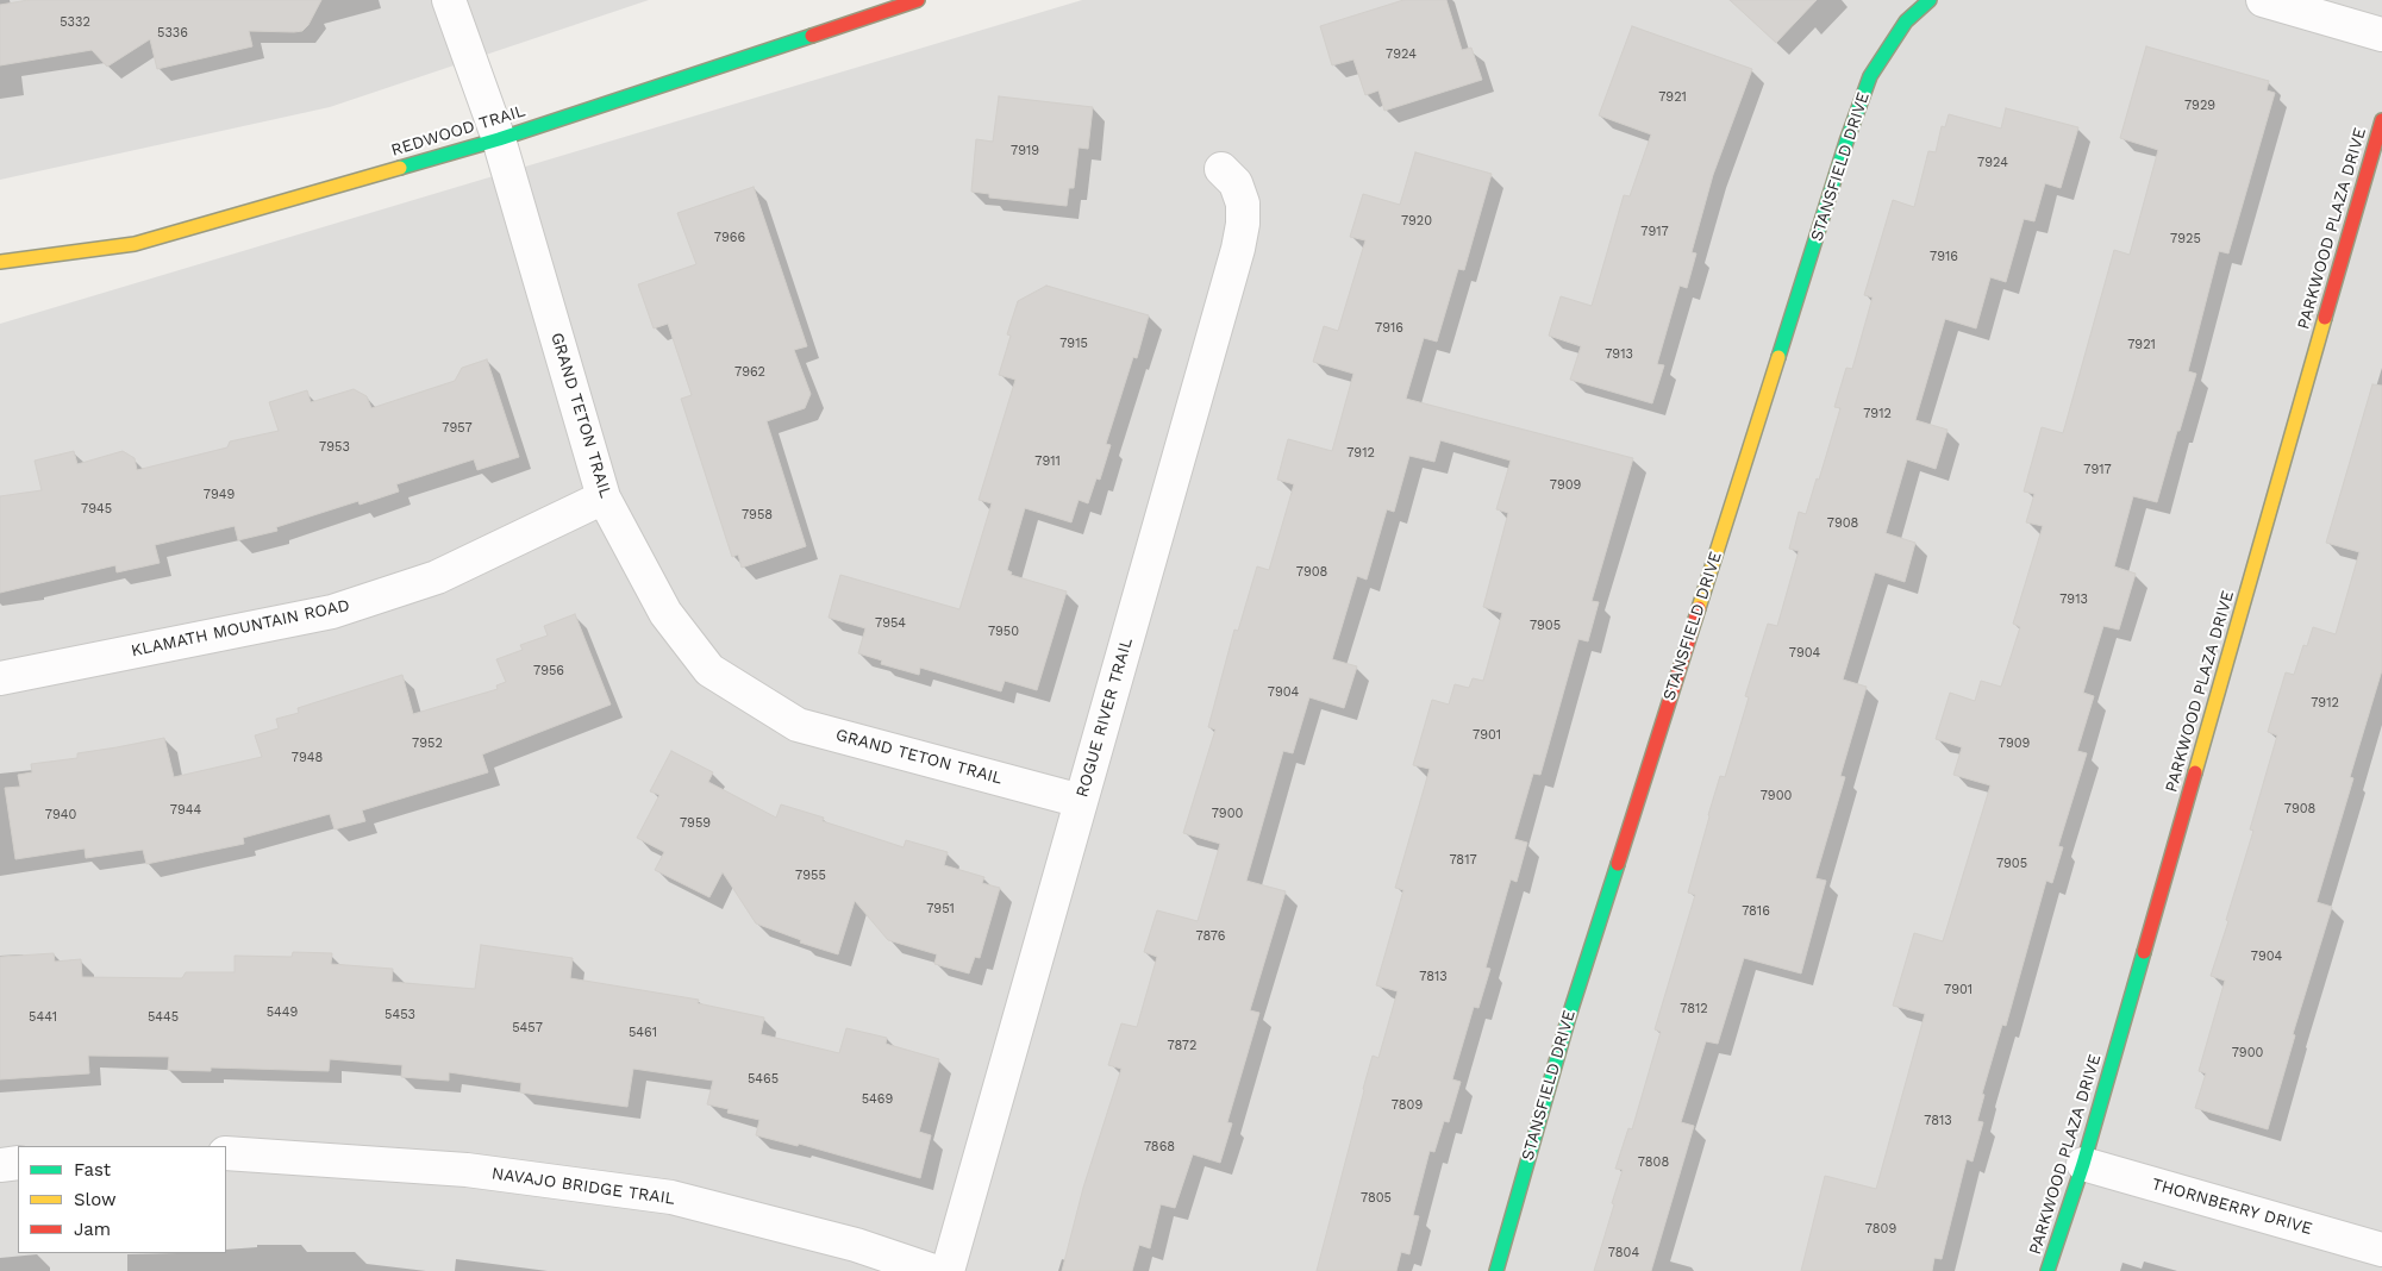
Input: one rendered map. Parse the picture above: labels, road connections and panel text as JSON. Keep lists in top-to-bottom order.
{
  "streets": {
    "street": [
      "REDWOOD TRAIL",
      "STANSFIELD DRIVE",
      "PARKWOOD PLAZA DRIVE",
      "GRAND TETON TRAIL",
      "KLAMATH MOUNTAIN ROAD",
      "ROGUE RIVER TRAIL",
      "NAVAJO BRIDGE TRAIL",
      "THORNBERRY DRIVE"
    ]
  },
  "crossings": [
    ["REDWOOD TRAIL", "GRAND TETON TRAIL"],
    ["PARKWOOD PLAZA DRIVE", "THORNBERRY DRIVE"],
    ["GRAND TETON TRAIL", "KLAMATH MOUNTAIN ROAD"],
    ["GRAND TETON TRAIL", "ROGUE RIVER TRAIL"]
  ],
  "house_numbers": [
    "5332",
    "5336",
    "7924",
    "7921",
    "7929",
    "7919",
    "7924",
    "7920",
    "7917",
    "7966",
    "7925",
    "7916",
    "7916",
    "7915",
    "7921",
    "7913",
    "7962",
    "7912",
    "7957",
    "7953",
    "7912",
    "7911",
    "7917",
    "7909",
    "7949",
    "7945",
    "7958",
    "7908",
    "7908",
    "7913",
    "7954",
    "7905",
    "7950",
    "7904",
    "7956",
    "7904",
    "7912",
    "7901",
    "7952",
    "7909",
    "7948",
    "7900",
    "7908",
    "7944",
    "7900",
    "7940",
    "7959",
    "7817",
    "7905",
    "7955",
    "7951",
    "7816",
    "7876",
    "7904",
    "7813",
    "7901",
    "7812",
    "5449",
    "5453",
    "5441",
    "5445",
    "5457",
    "5461",
    "7872",
    "7900",
    "5465",
    "5469",
    "7809",
    "7813",
    "7868",
    "7808",
    "7805",
    "7809",
    "7804"
  ],
  "legend": ["Fast", "Slow", "Jam"]
}
